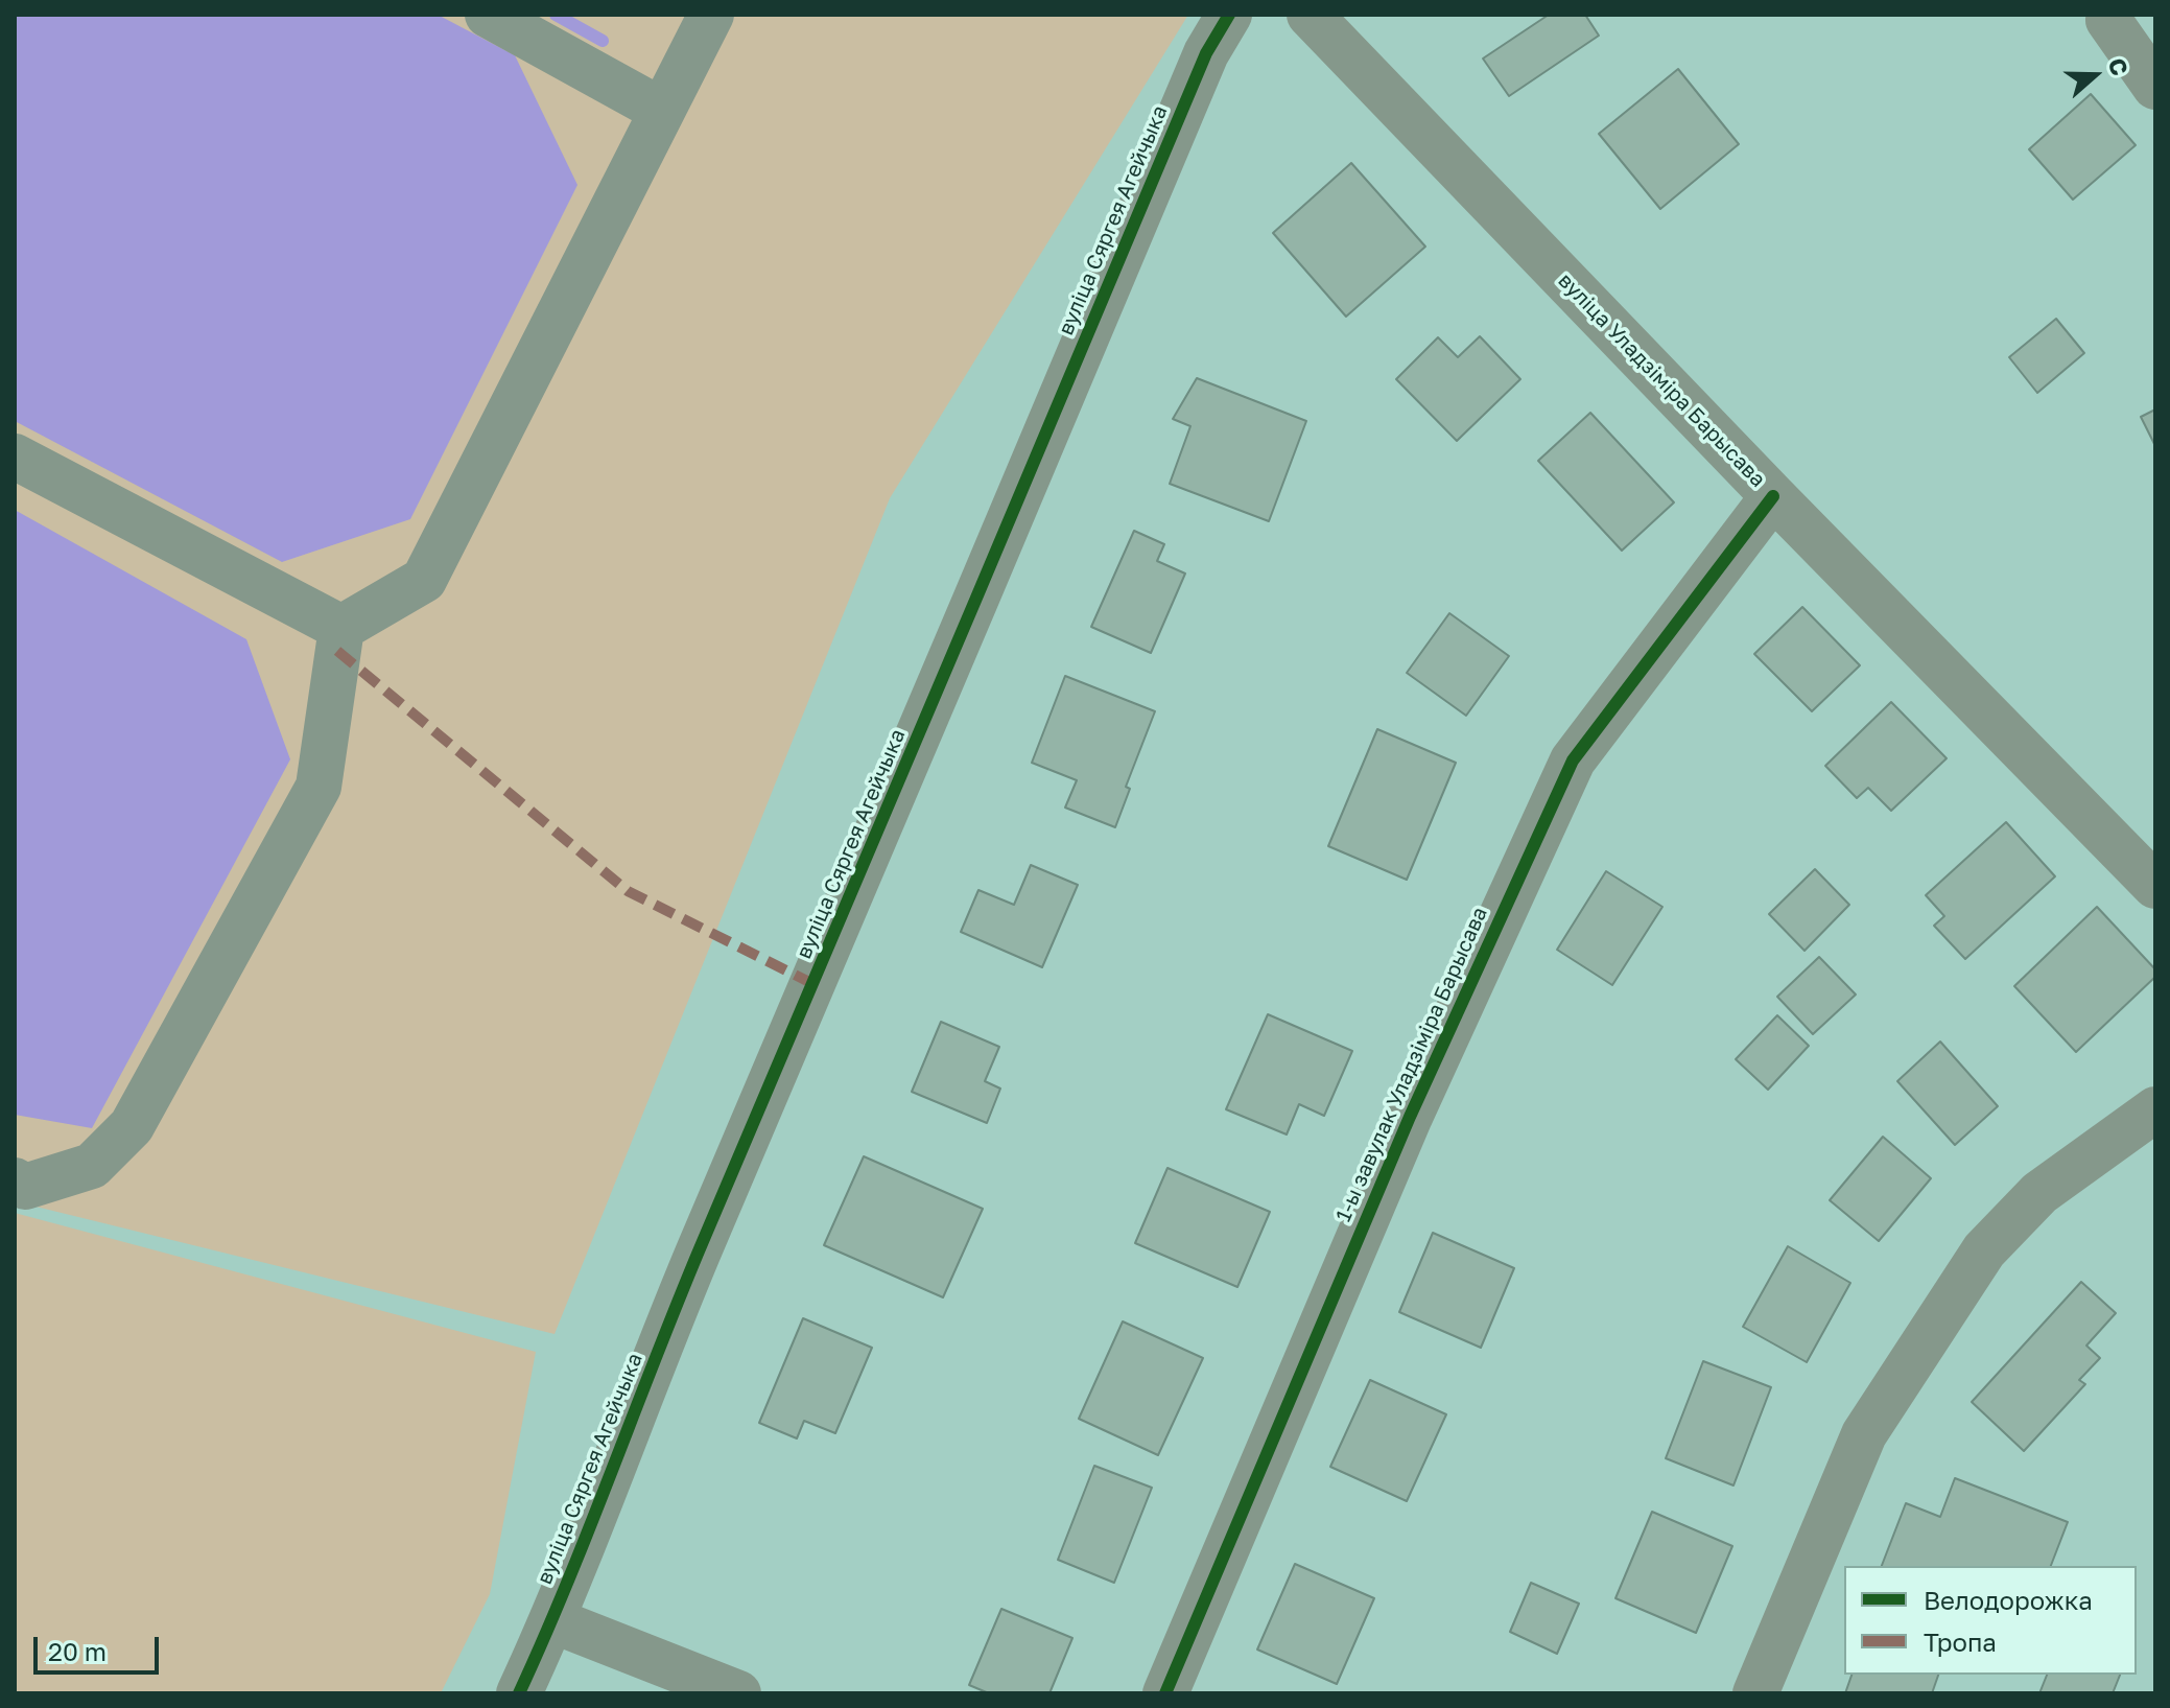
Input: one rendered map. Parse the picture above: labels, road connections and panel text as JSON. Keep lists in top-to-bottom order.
{
  "streets": {
    "street": ["вуліца Сяргея Агейчыка", "вуліца Уладзіміра Барысава", "1-ы завулак Уладзіміра Барысава"]
  },
  "crossings": [
    ["вуліца Уладзіміра Барысава", "1-ы завулак Уладзіміра Барысава"]
  ],
  "legend": ["Велодорожка", "Тропа"],
  "scale_bar": "20 m",
  "north": "right"
}
